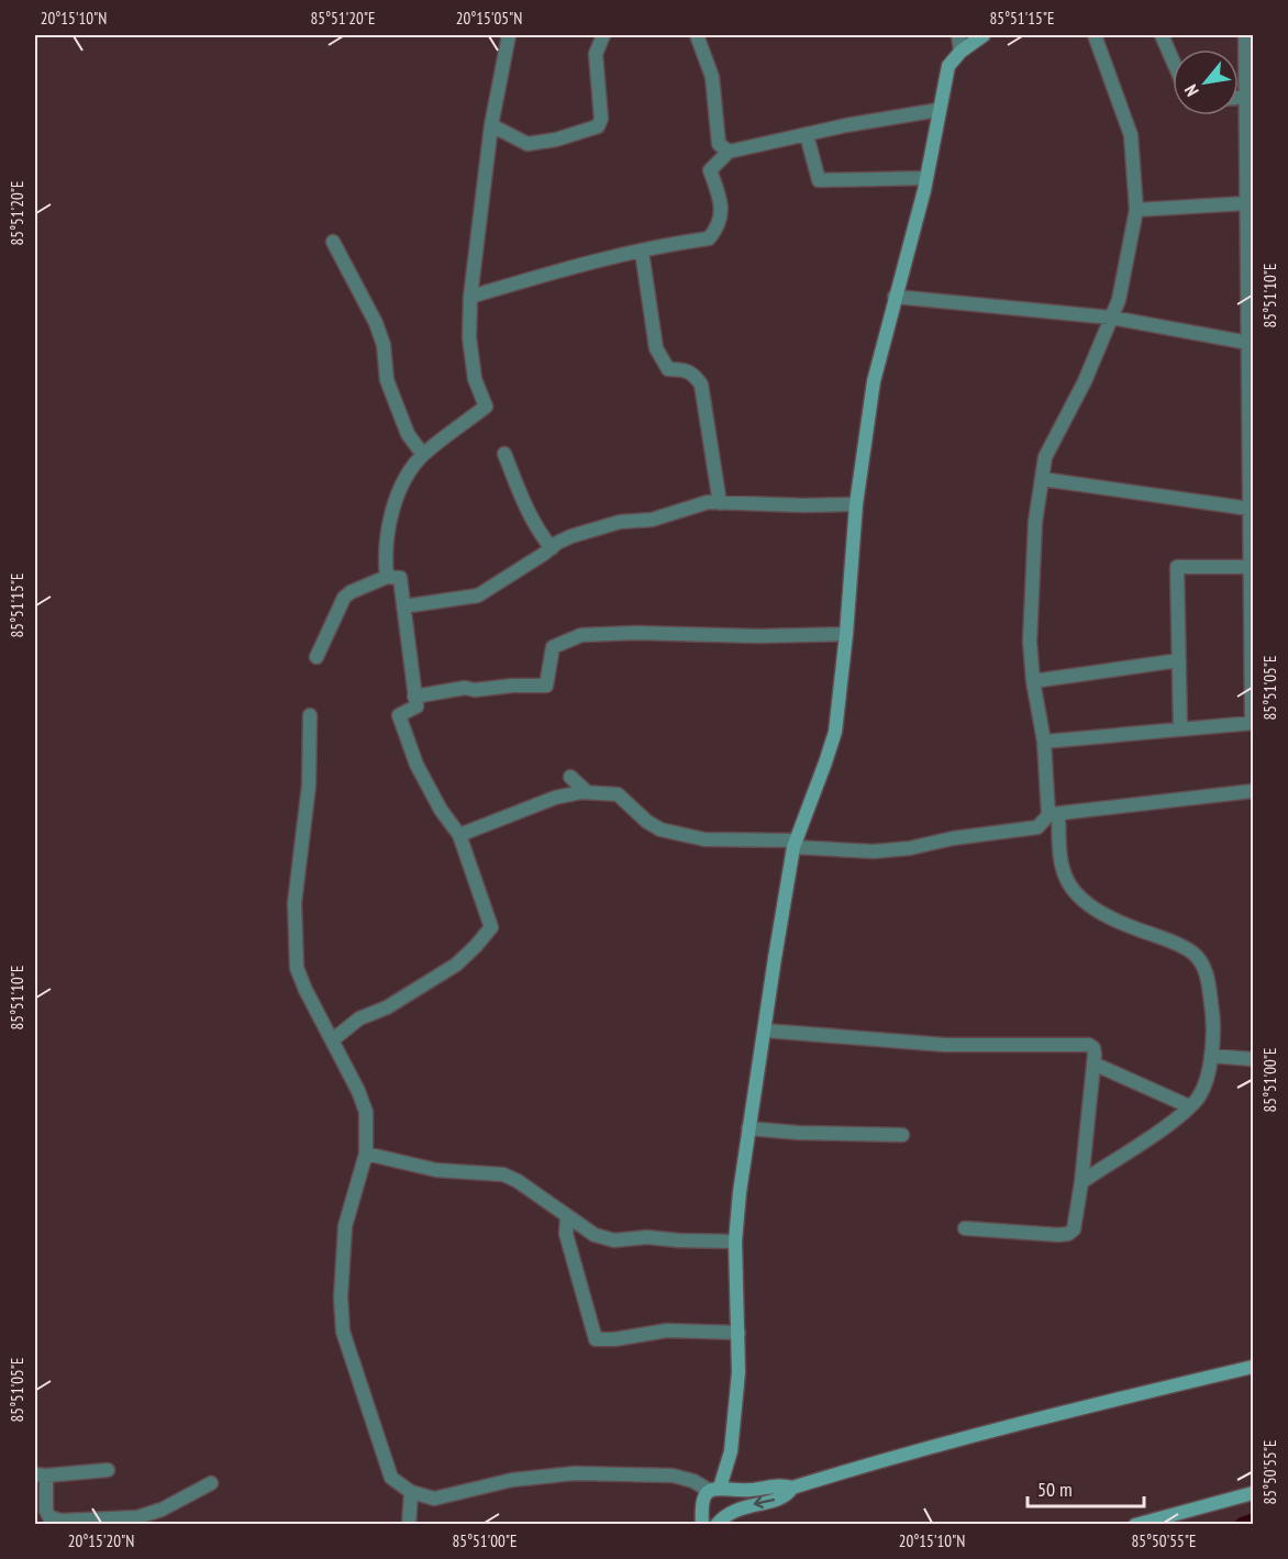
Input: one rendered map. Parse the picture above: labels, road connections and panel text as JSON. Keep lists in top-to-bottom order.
{
  "scale_bar": "50 m",
  "north": "bottom left",
  "coordinates": [
    "20°15'10\"N",
    "85°51'20\"E",
    "20°15'05\"N",
    "85°51'15\"E",
    "85°51'10\"E",
    "85°51'05\"E",
    "85°51'00\"E",
    "85°50'55\"E",
    "20°15'20\"N"
  ]
}
